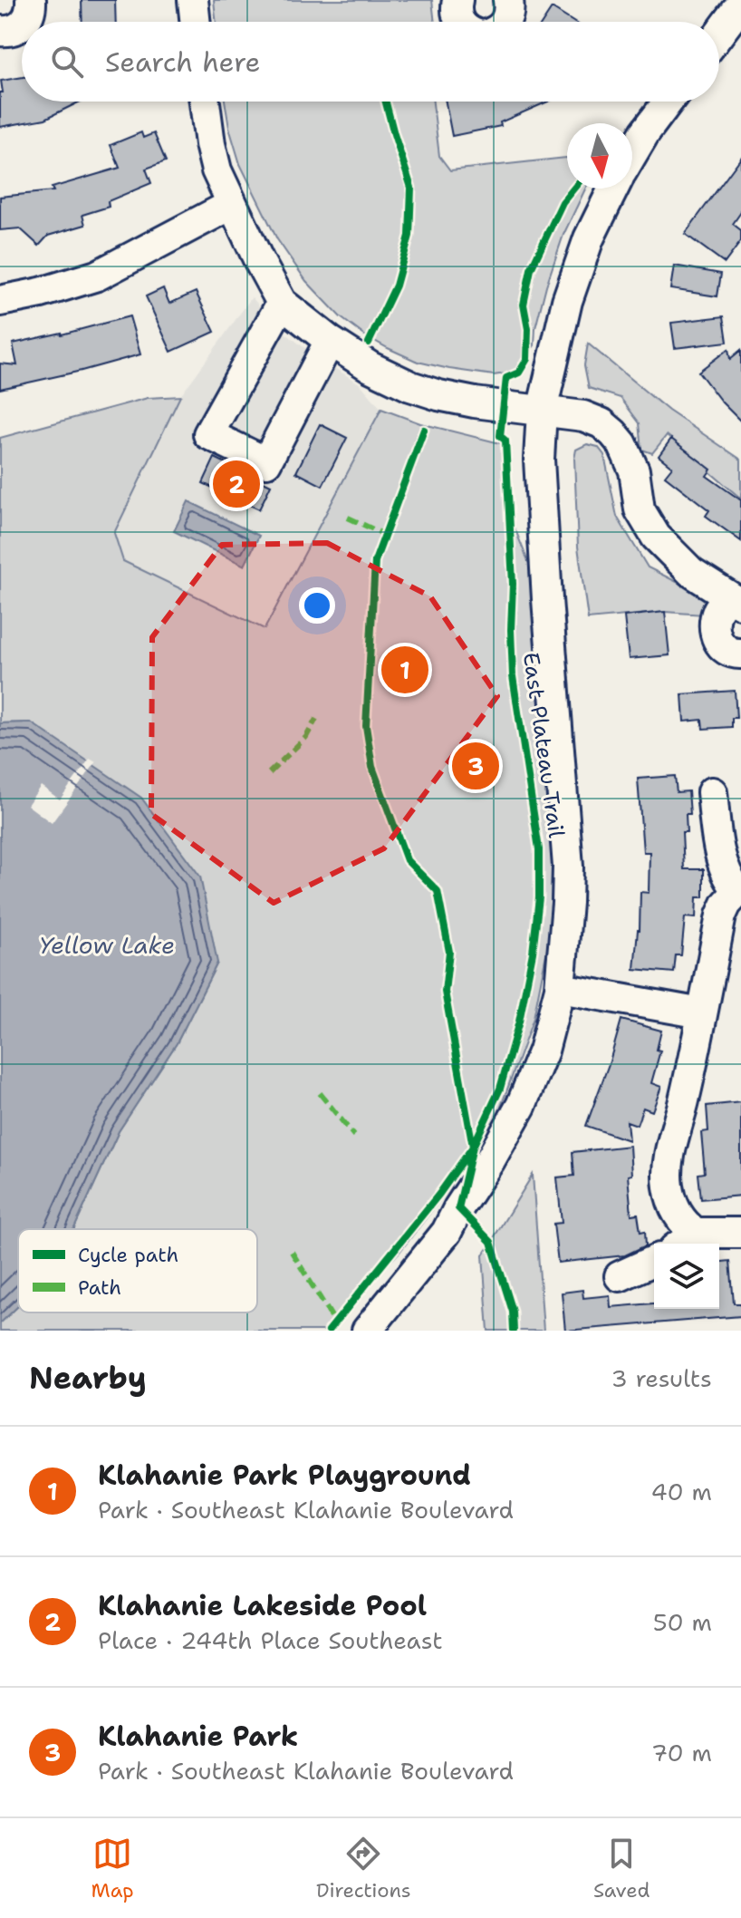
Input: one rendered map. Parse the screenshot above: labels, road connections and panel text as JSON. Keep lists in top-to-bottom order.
{
  "streets": {
    "cycle path": ["East Plateau Trail"]
  },
  "water": ["Yellow Lake"],
  "legend": ["Cycle path", "Path"],
  "north": "bottom",
  "page": {
    "search": "Search here",
    "pins": ["2", "1", "3"],
    "heading": ["Nearby", "3 results"],
    "list": [
      {
        "mark": "1",
        "name": "Klahanie Park Playground",
        "note": "Park · Southeast Klahanie Boulevard",
        "value": "40 m"
      },
      {
        "mark": "2",
        "name": "Klahanie Lakeside Pool",
        "note": "Place · 244th Place Southeast",
        "value": "50 m"
      },
      {
        "mark": "3",
        "name": "Klahanie Park",
        "note": "Park · Southeast Klahanie Boulevard",
        "value": "70 m"
      }
    ],
    "nav": ["Map", "Directions", "Saved"]
  }
}
